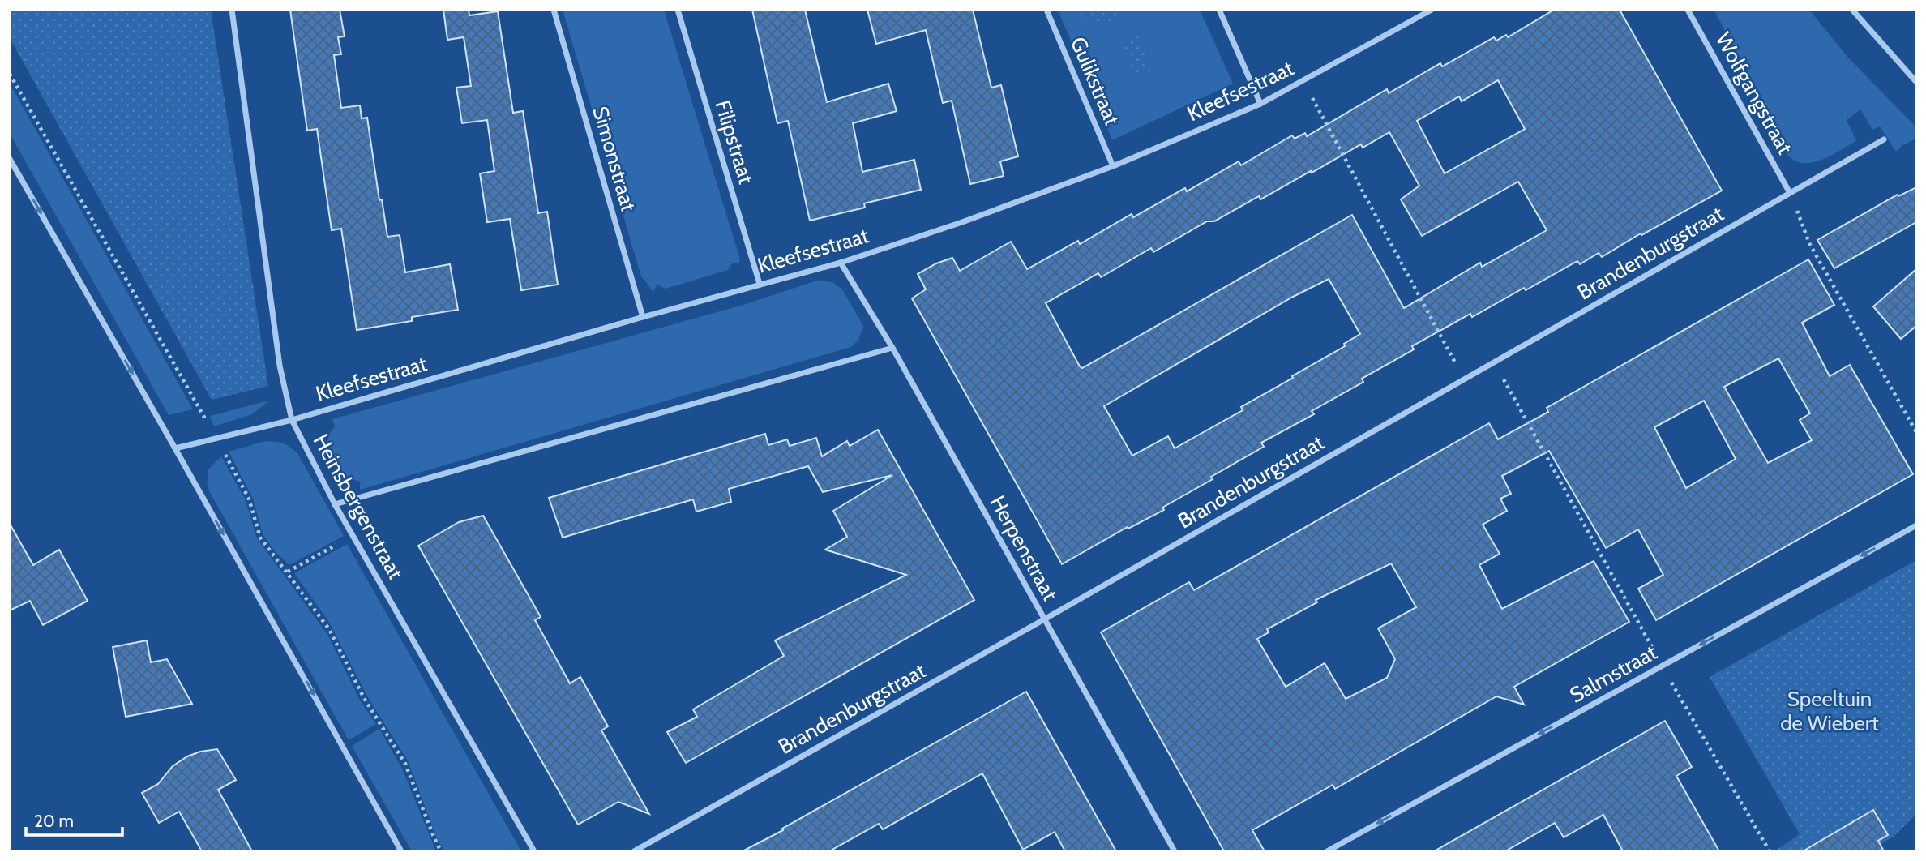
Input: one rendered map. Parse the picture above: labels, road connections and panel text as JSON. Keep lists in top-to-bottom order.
{
  "streets": {
    "street": [
      "Gulikstraat",
      "Kleefsestraat",
      "Wolfgangstraat",
      "Filipstraat",
      "Simonstraat",
      "Brandenburgstraat",
      "Heinsbergenstraat",
      "Herpenstraat",
      "Salmstraat"
    ]
  },
  "crossings": [
    ["Gulikstraat", "Kleefsestraat"],
    ["Kleefsestraat", "Filipstraat"],
    ["Kleefsestraat", "Simonstraat"],
    ["Kleefsestraat", "Heinsbergenstraat"],
    ["Kleefsestraat", "Herpenstraat"],
    ["Wolfgangstraat", "Brandenburgstraat"],
    ["Brandenburgstraat", "Herpenstraat"]
  ],
  "one_way": ["Salmstraat"],
  "parks": ["Speeltuin de Wiebert"],
  "scale_bar": "20 m"
}
